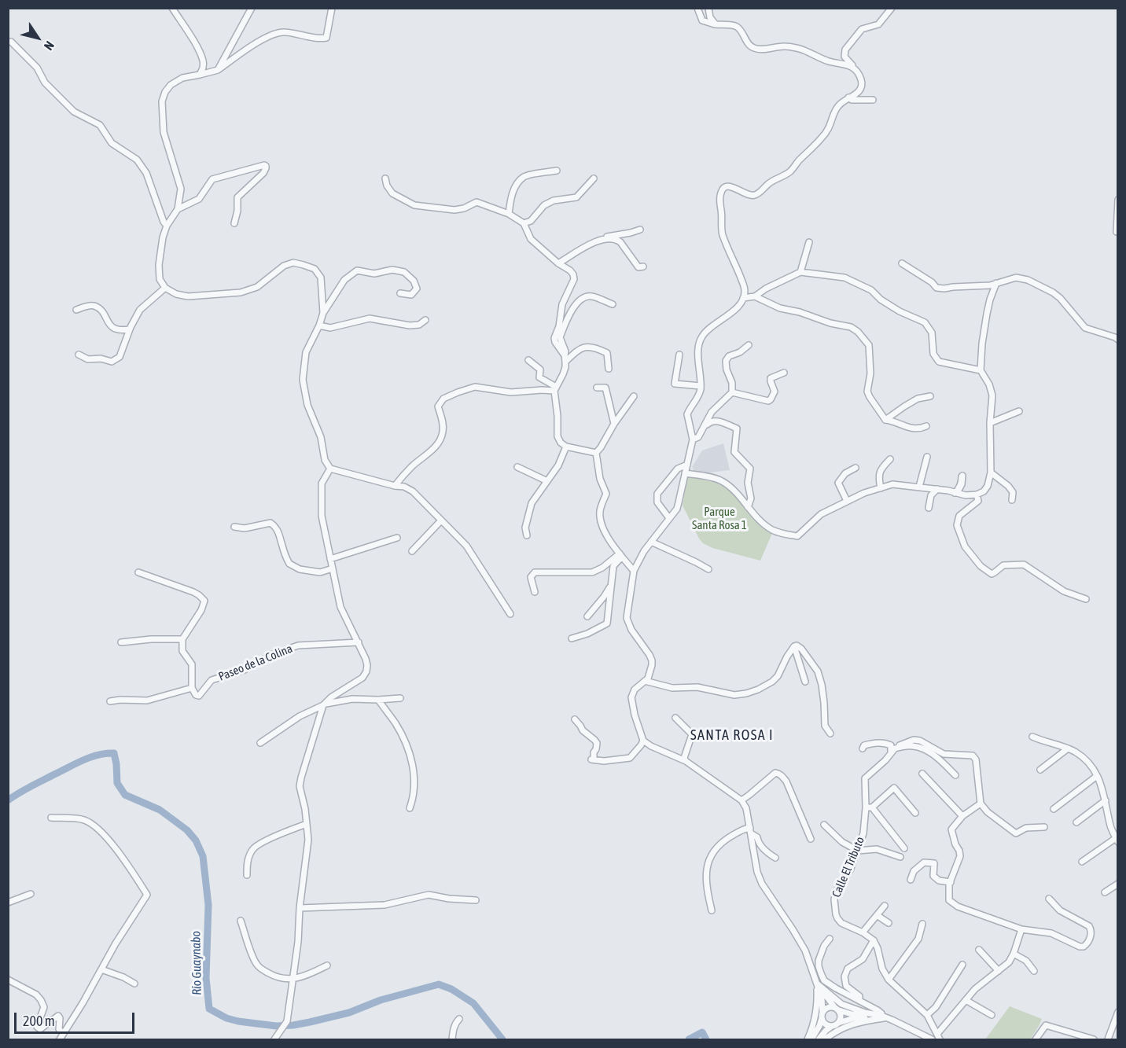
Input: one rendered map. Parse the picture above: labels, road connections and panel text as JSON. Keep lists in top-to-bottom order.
{
  "streets": {
    "street": ["Paseo de la Colina", "Calle El Tributo"]
  },
  "districts": ["SANTA ROSA I"],
  "water": ["Río Guaynabo"],
  "parks": ["Parque Santa Rosa 1"],
  "scale_bar": "200 m",
  "north": "bottom right"
}
